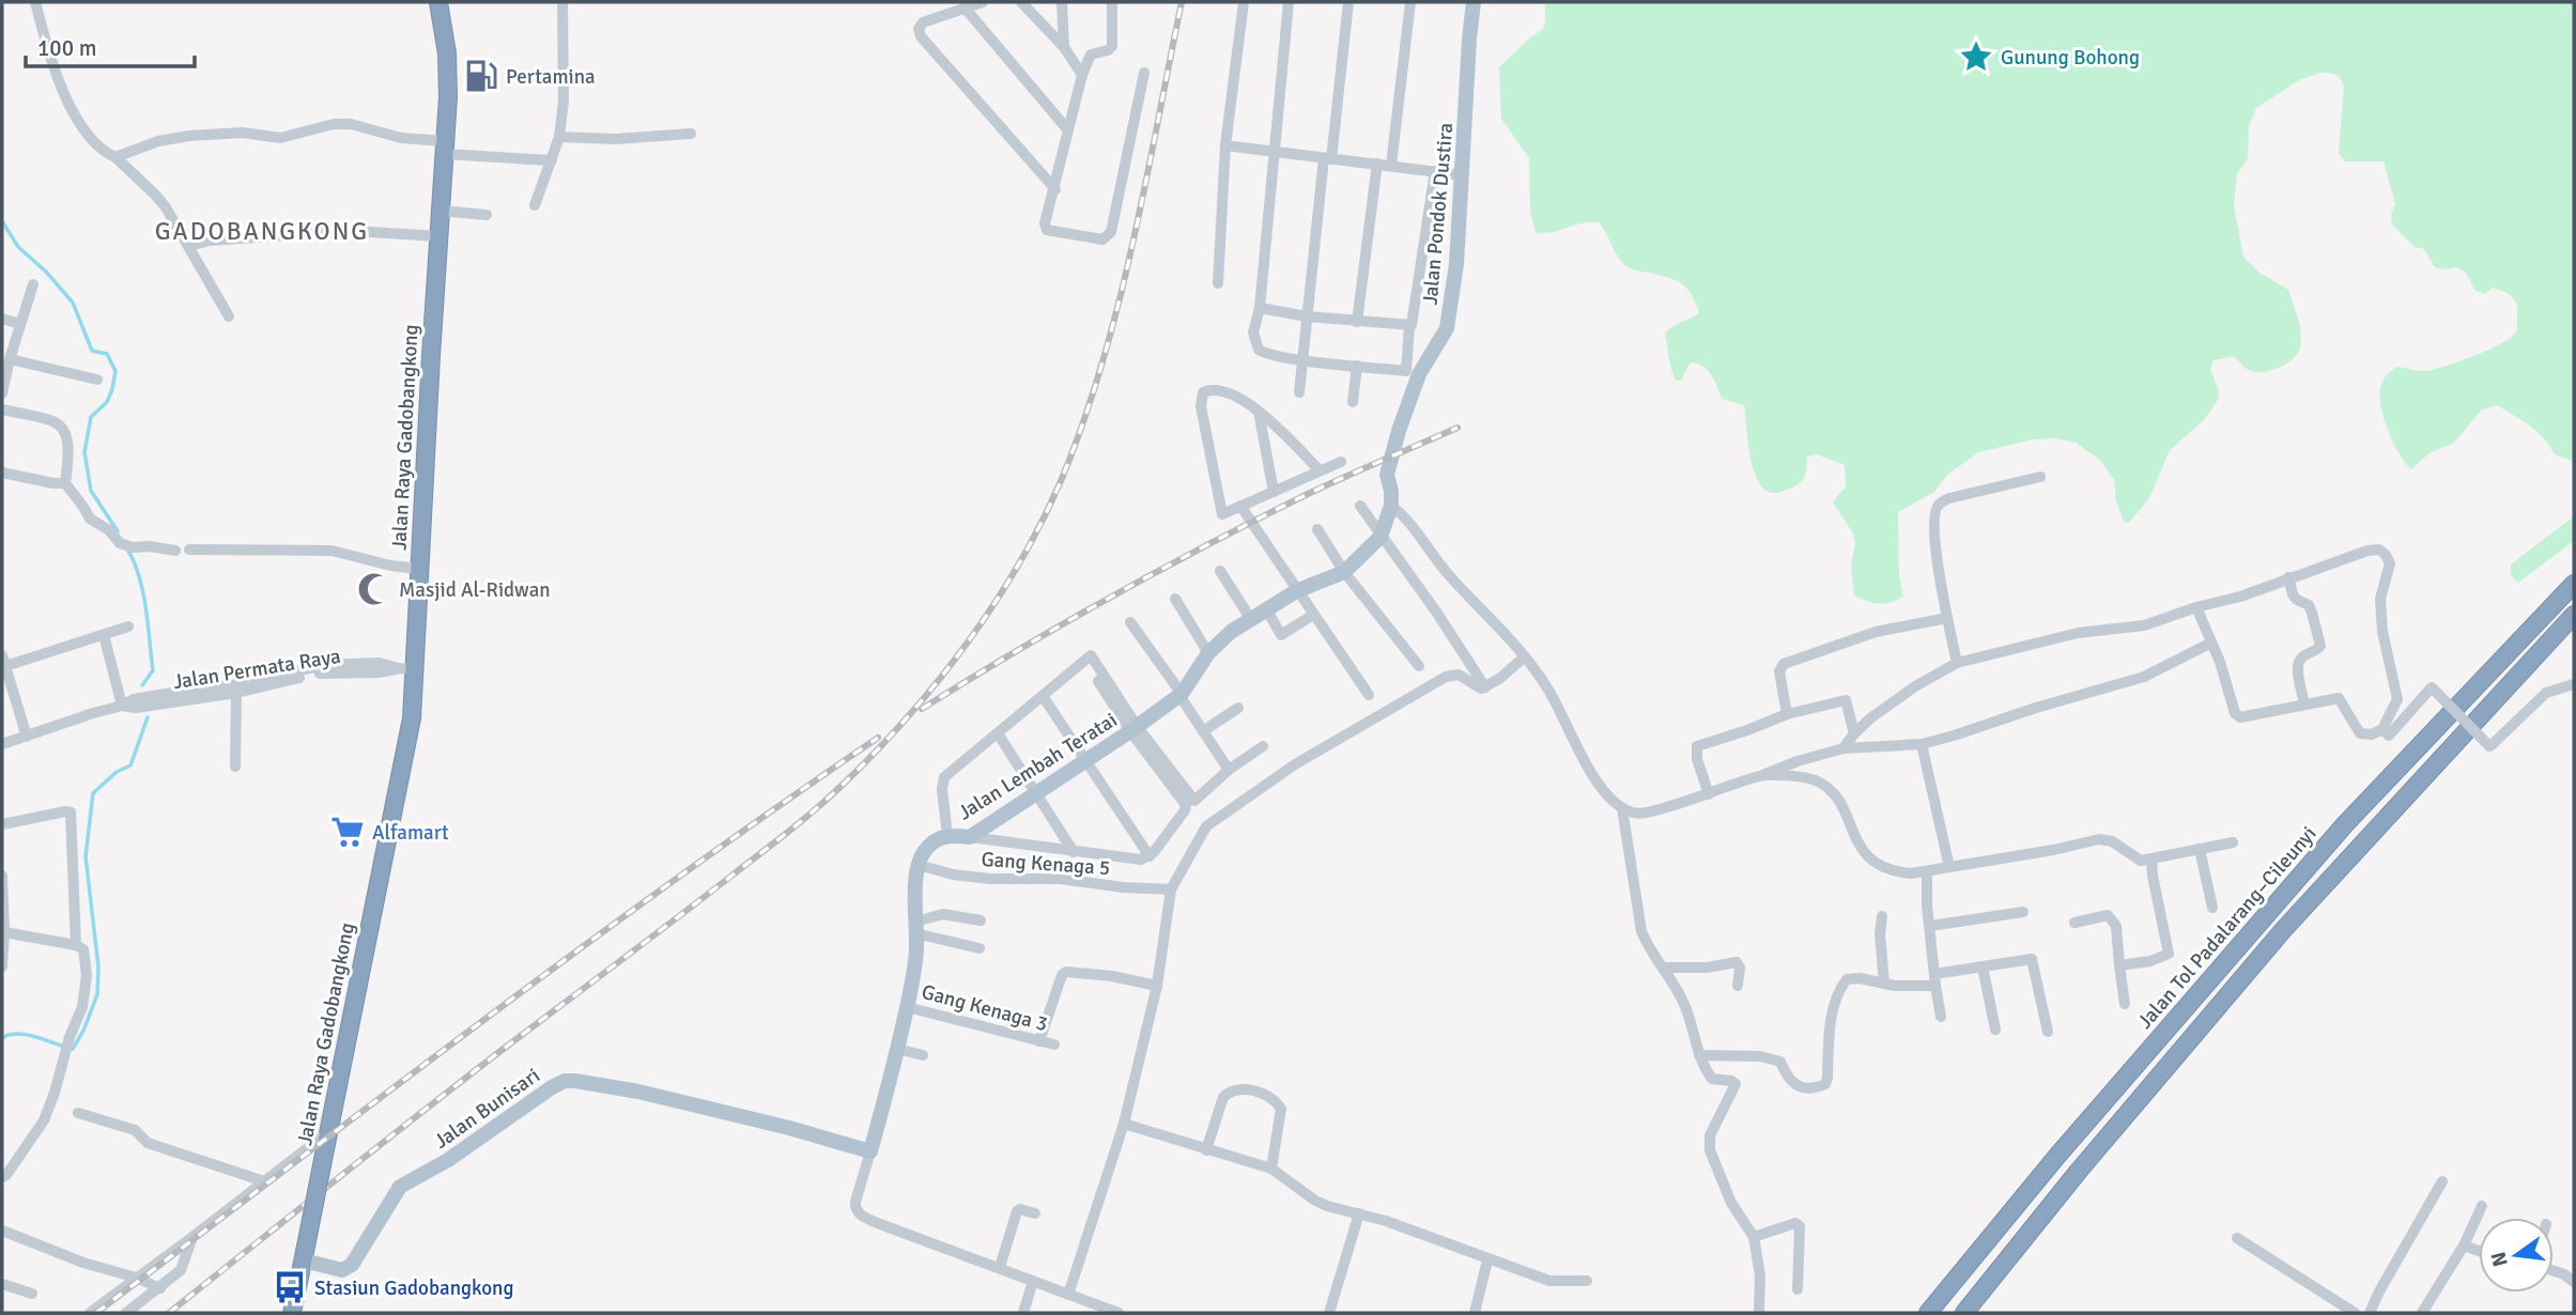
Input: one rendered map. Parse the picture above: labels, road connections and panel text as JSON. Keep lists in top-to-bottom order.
{
  "streets": {
    "highway": ["Jalan Raya Gadobangkong", "Jalan Tol Padalarang–Cileunyi"],
    "main road": ["Jalan Pondok Dustira", "Jalan Lembah Teratai", "Jalan Bunisari"],
    "street": ["Jalan Permata Raya", "Gang Kenaga 5", "Gang Kenaga 3"]
  },
  "crossings": [
    ["Jalan Pondok Dustira", "Jalan Lembah Teratai"],
    ["Jalan Raya Gadobangkong", "Jalan Permata Raya"],
    ["Jalan Raya Gadobangkong", "Jalan Bunisari"],
    ["Jalan Lembah Teratai", "Gang Kenaga 5"]
  ],
  "districts": ["GADOBANGKONG"],
  "places": {
    "place": ["Gunung Bohong"],
    "fuel station": ["Pertamina"],
    "mosque": ["Masjid Al-Ridwan"],
    "supermarket": ["Alfamart"],
    "bus stop": ["Stasiun Gadobangkong"]
  },
  "scale_bar": "100 m",
  "north": "left"
}
